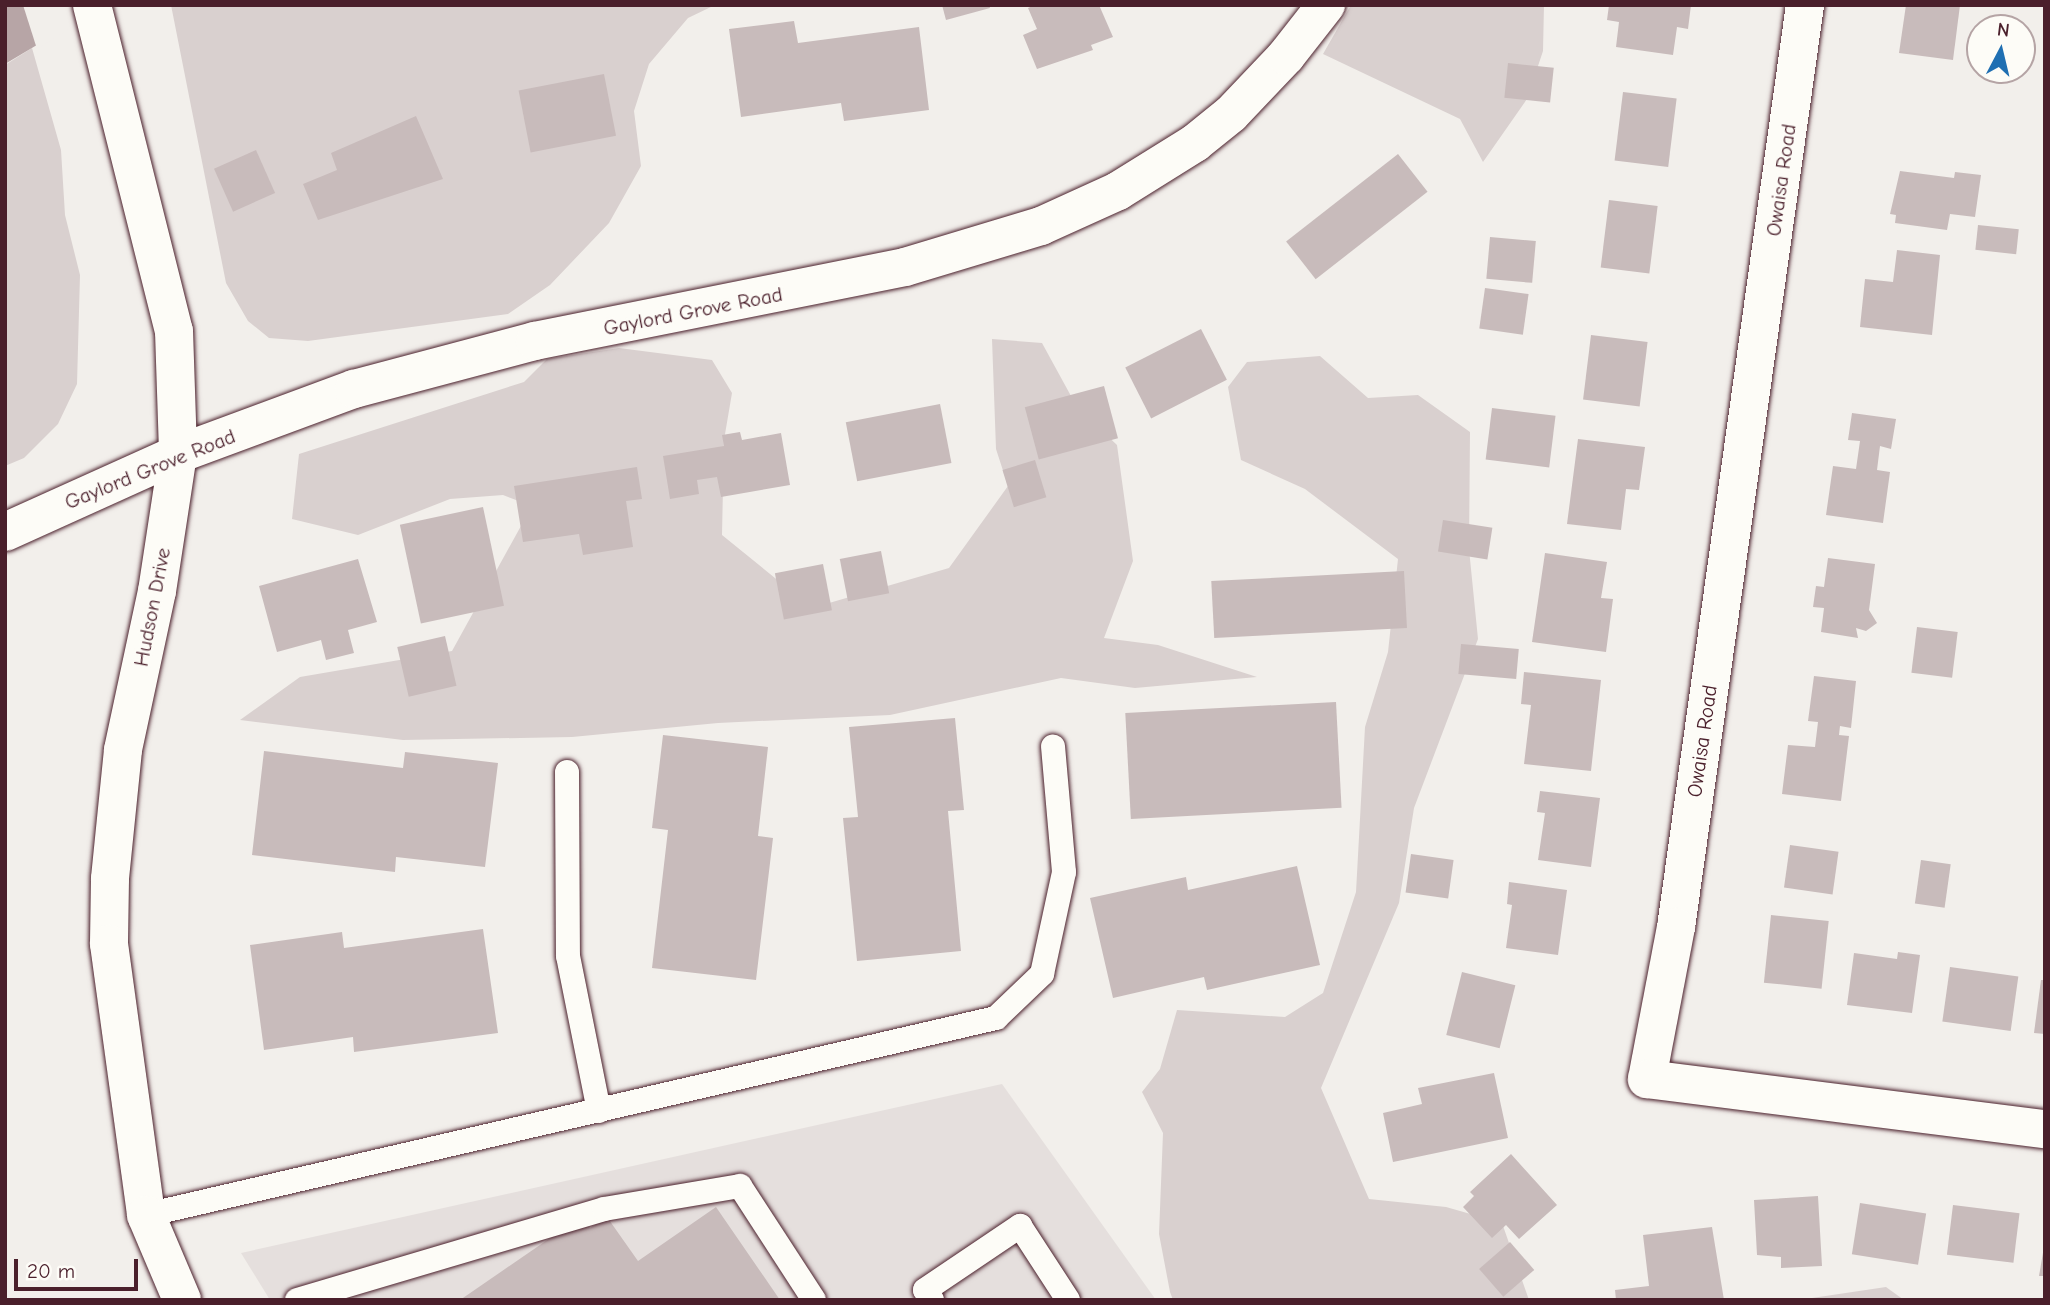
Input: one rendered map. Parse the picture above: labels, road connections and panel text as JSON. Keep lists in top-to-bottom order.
{
  "streets": {
    "street": ["Owaisa Road", "Gaylord Grove Road", "Hudson Drive"]
  },
  "crossings": [
    ["Gaylord Grove Road", "Hudson Drive"]
  ],
  "scale_bar": "20 m",
  "north": "top"
}
